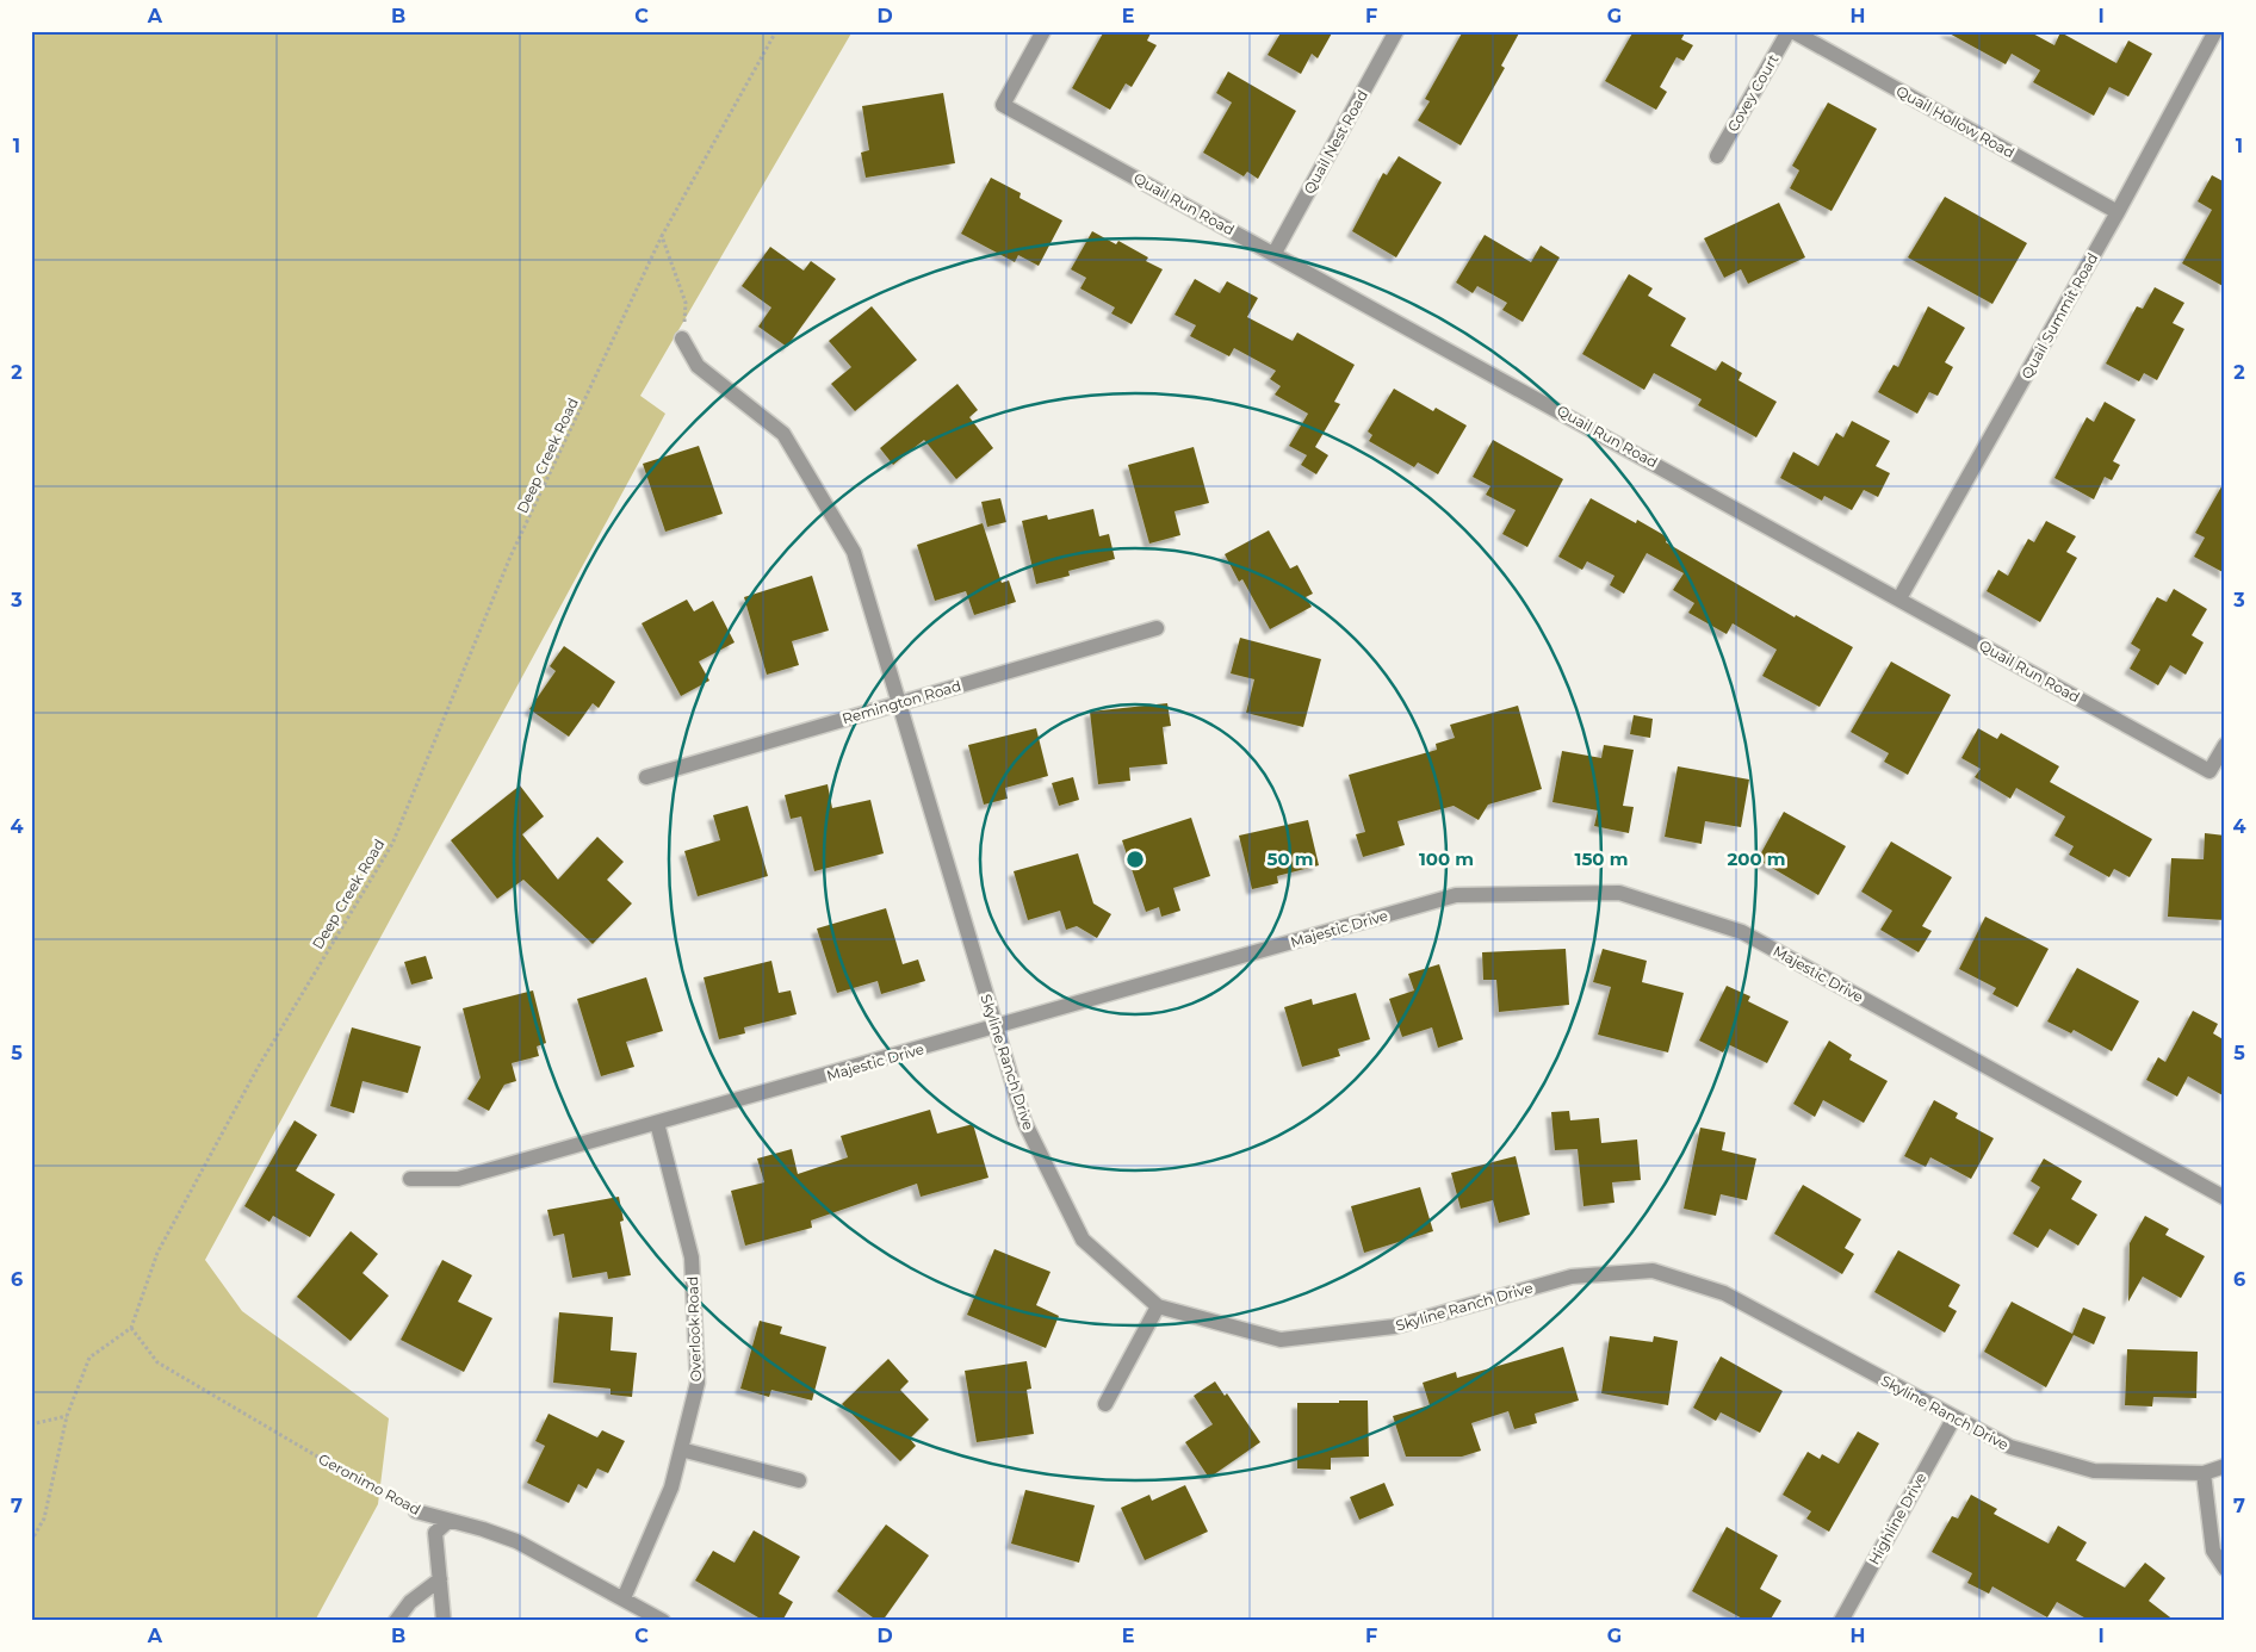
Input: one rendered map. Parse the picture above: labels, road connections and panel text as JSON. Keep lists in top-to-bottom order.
{
  "streets": {
    "street": [
      "Covey Court",
      "Quail Hollow Road",
      "Quail Nest Road",
      "Quail Run Road",
      "Quail Summit Road",
      "Remington Road",
      "Majestic Drive",
      "Skyline Ranch Drive",
      "Overlook Road",
      "Geronimo Road",
      "Highline Drive"
    ],
    "path": ["Deep Creek Road"]
  },
  "crossings": [
    ["Covey Court", "Quail Hollow Road"],
    ["Quail Hollow Road", "Quail Summit Road"],
    ["Quail Nest Road", "Quail Run Road"],
    ["Quail Run Road", "Quail Summit Road"],
    ["Deep Creek Road", "Geronimo Road"],
    ["Remington Road", "Skyline Ranch Drive"],
    ["Majestic Drive", "Skyline Ranch Drive"],
    ["Majestic Drive", "Overlook Road"],
    ["Skyline Ranch Drive", "Highline Drive"],
    ["Overlook Road", "Geronimo Road"]
  ],
  "grid": {
    "columns": [
      "A",
      "B",
      "C",
      "D",
      "E",
      "F",
      "G",
      "H",
      "I"
    ],
    "rows": [
      "1",
      "2",
      "3",
      "4",
      "5",
      "6",
      "7"
    ]
  },
  "rings": [
    "50 m",
    "100 m",
    "150 m",
    "200 m"
  ]
}
